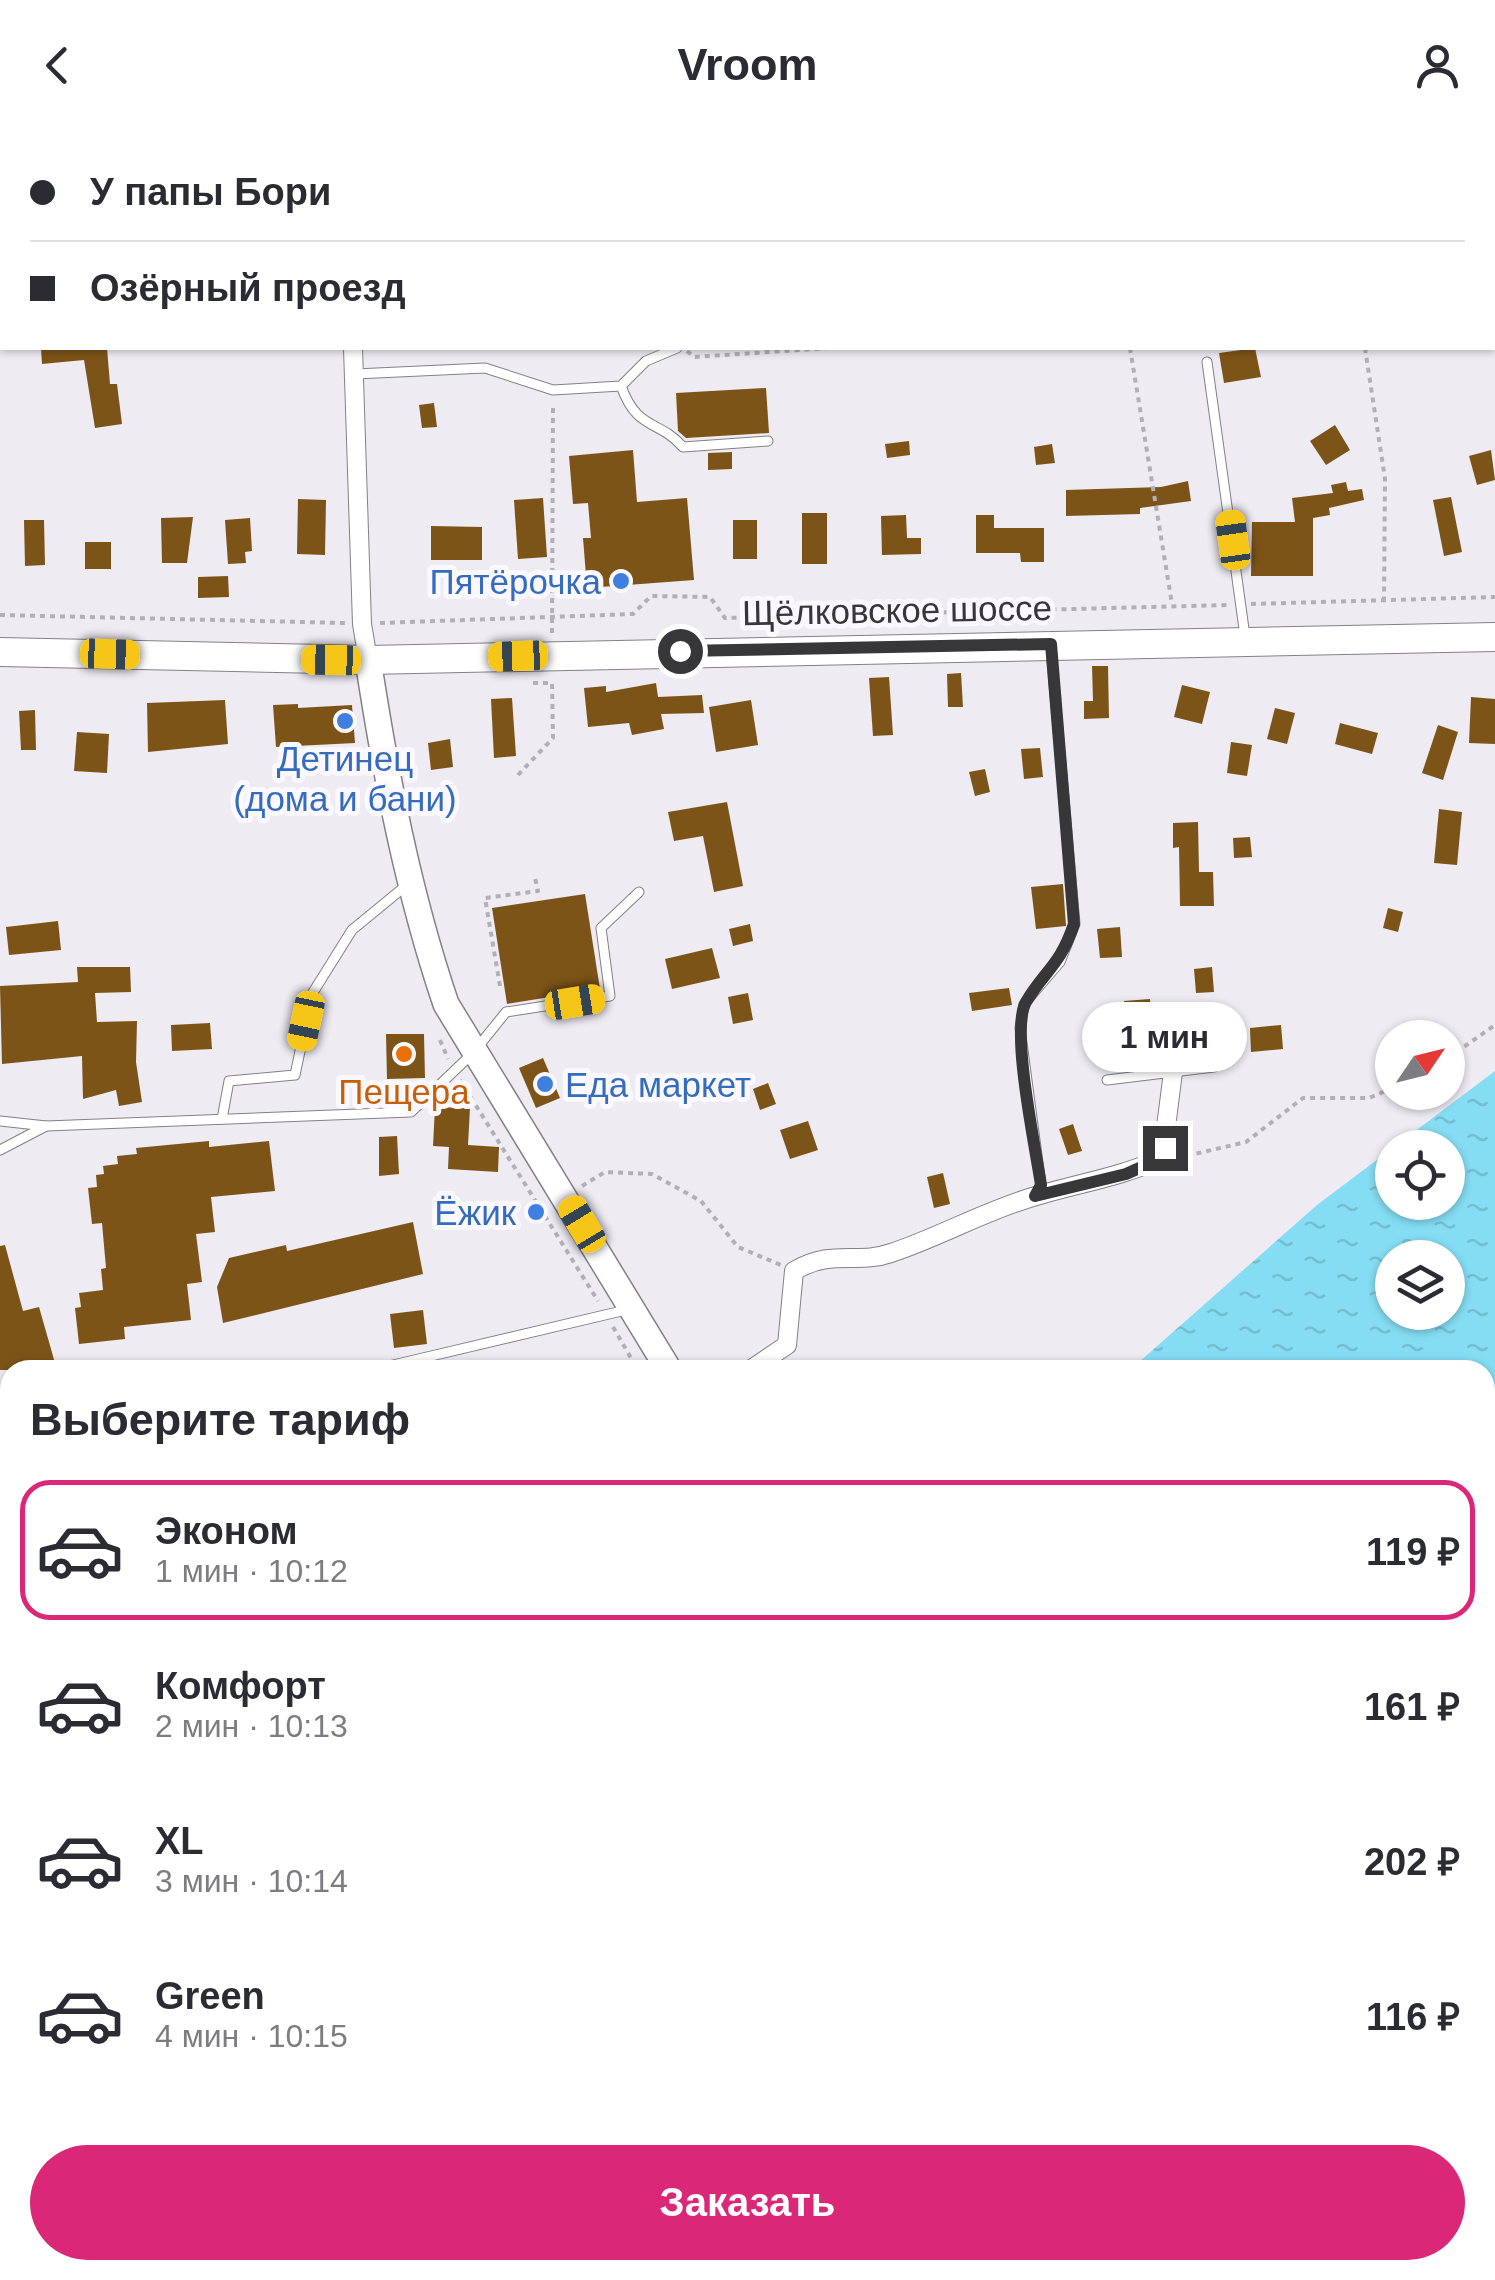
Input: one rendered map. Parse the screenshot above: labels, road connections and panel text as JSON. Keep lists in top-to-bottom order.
{
  "streets": {
    "main road": ["Щёлковское шоссе"]
  },
  "places": [
    "Пятёрочка",
    "Детинец (дома и бани)",
    "Пещера",
    "Еда маркет",
    "Ёжик"
  ],
  "north": "top right",
  "page": {
    "header": "Vroom",
    "banner": ["У папы Бори", "Озёрный проезд"],
    "bubble": "1 мин",
    "heading": "Выберите тариф",
    "list": [
      {
        "name": "Эконом",
        "note": "1 мин · 10:12",
        "value": "119 ₽"
      },
      {
        "name": "Комфорт",
        "note": "2 мин · 10:13",
        "value": "161 ₽"
      },
      {
        "name": "XL",
        "note": "3 мин · 10:14",
        "value": "202 ₽"
      },
      {
        "name": "Green",
        "note": "4 мин · 10:15",
        "value": "116 ₽"
      }
    ],
    "buttons": "Заказать"
  }
}
